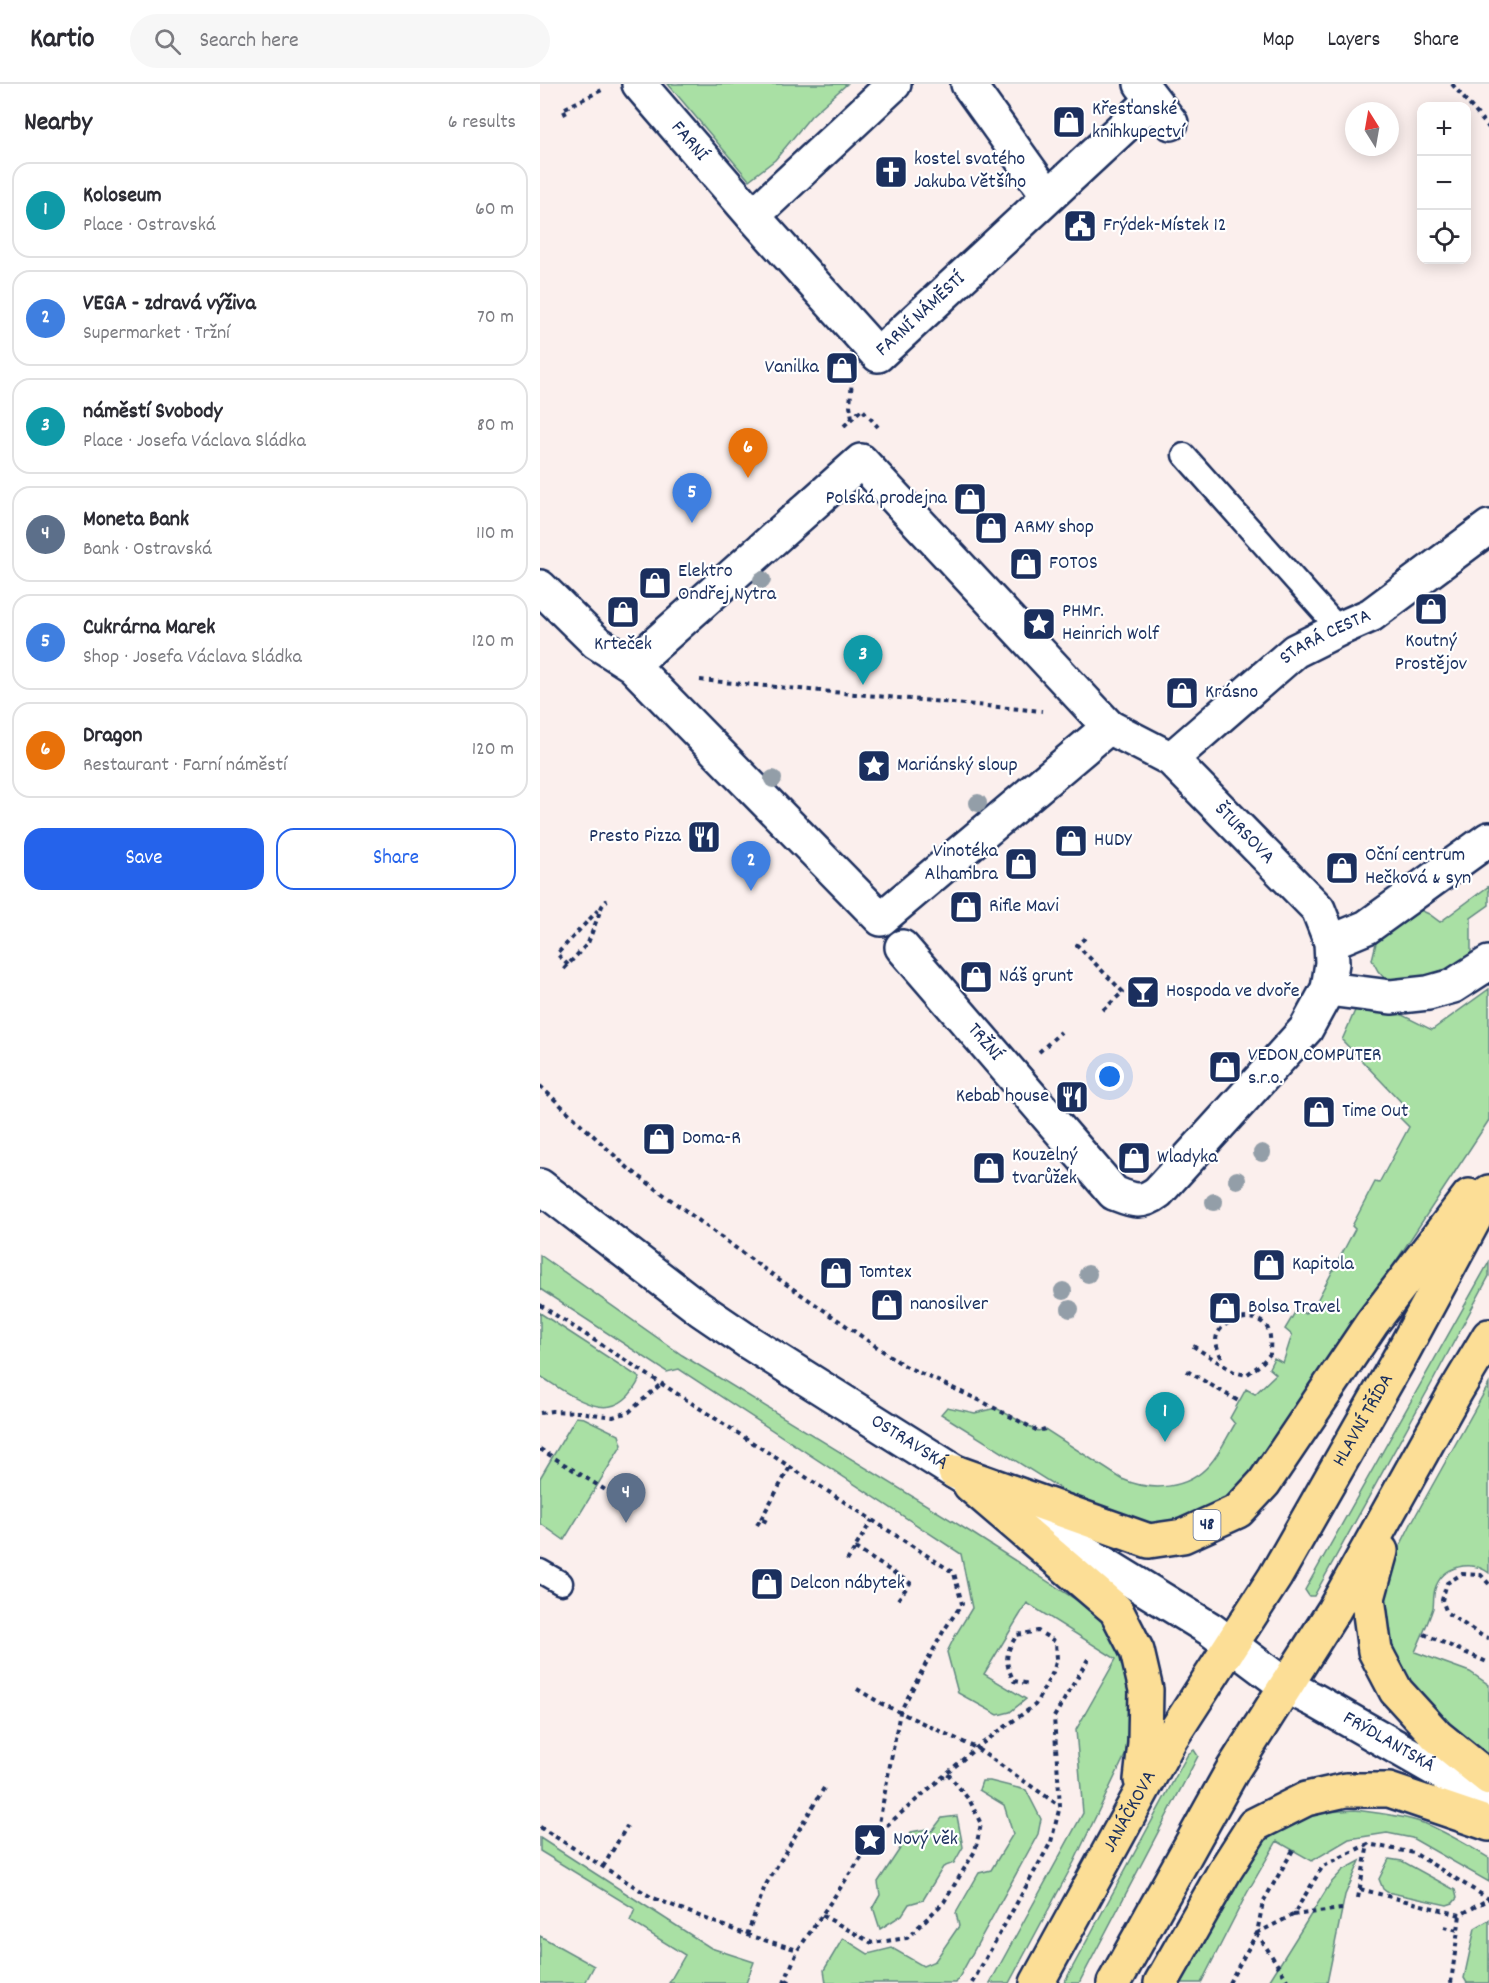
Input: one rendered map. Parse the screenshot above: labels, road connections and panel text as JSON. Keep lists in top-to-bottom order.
{
  "streets": {
    "main road": ["HLAVNÍ TŘÍDA", "48", "JANÁČKOVA"],
    "street": [
      "FARNÍ",
      "FARNÍ NÁMĚSTÍ",
      "STARÁ CESTA",
      "ŠTURSOVA",
      "TRŽNÍ",
      "OSTRAVSKÁ",
      "FRÝDLANTSKÁ"
    ]
  },
  "crossings": [
    ["FARNÍ", "FARNÍ NÁMĚSTÍ"],
    ["STARÁ CESTA", "ŠTURSOVA"],
    ["HLAVNÍ TŘÍDA", "OSTRAVSKÁ"],
    ["HLAVNÍ TŘÍDA", "JANÁČKOVA"],
    ["OSTRAVSKÁ", "48"],
    ["OSTRAVSKÁ", "FRÝDLANTSKÁ"],
    ["OSTRAVSKÁ", "JANÁČKOVA"]
  ],
  "places": {
    "shop": [
      "Křesťanské knihkupectví",
      "Vanilka",
      "Polská prodejna",
      "ARMY shop",
      "FOTOS",
      "Elektro Ondřej Nytra",
      "Koutný Prostějov",
      "Krteček",
      "Krásno",
      "HUDY",
      "Vinotéka Alhambra",
      "Oční centrum Hečková & syn",
      "Rifle Mavi",
      "Náš grunt",
      "VEDON COMPUTER s.r.o.",
      "Time Out",
      "Doma-R",
      "Wladyka",
      "Kouzelný tvarůžek",
      "Kapitola",
      "Tomtex",
      "nanosilver",
      "Bolsa Travel",
      "Delcon nábytek"
    ],
    "church": ["kostel svatého Jakuba Většího"],
    "public building": ["Frýdek-Místek 12"],
    "place": ["PHMr. Heinrich Wolf", "Mariánský sloup", "Nový věk"],
    "restaurant": ["Presto Pizza", "Kebab house"],
    "bar": ["Hospoda ve dvoře"]
  },
  "north": "top",
  "page": {
    "header": "Kartio",
    "search": "Search here",
    "nav": ["Map", "Layers", "Share"],
    "heading": ["Nearby", "6 results"],
    "map_buttons": ["+", "−"],
    "list": [
      {
        "mark": "1",
        "name": "Koloseum",
        "note": "Place · Ostravská",
        "value": "60 m"
      },
      {
        "mark": "2",
        "name": "VEGA - zdravá výživa",
        "note": "Supermarket · Tržní",
        "value": "70 m"
      },
      {
        "mark": "3",
        "name": "náměstí Svobody",
        "note": "Place · Josefa Václava Sládka",
        "value": "80 m"
      },
      {
        "mark": "4",
        "name": "Moneta Bank",
        "note": "Bank · Ostravská",
        "value": "110 m"
      },
      {
        "mark": "5",
        "name": "Cukrárna Marek",
        "note": "Shop · Josefa Václava Sládka",
        "value": "120 m"
      },
      {
        "mark": "6",
        "name": "Dragon",
        "note": "Restaurant · Farní náměstí",
        "value": "120 m"
      }
    ],
    "pins": [
      "6",
      "5",
      "3",
      "2",
      "1",
      "4"
    ],
    "buttons": ["Save", "Share"]
  }
}
